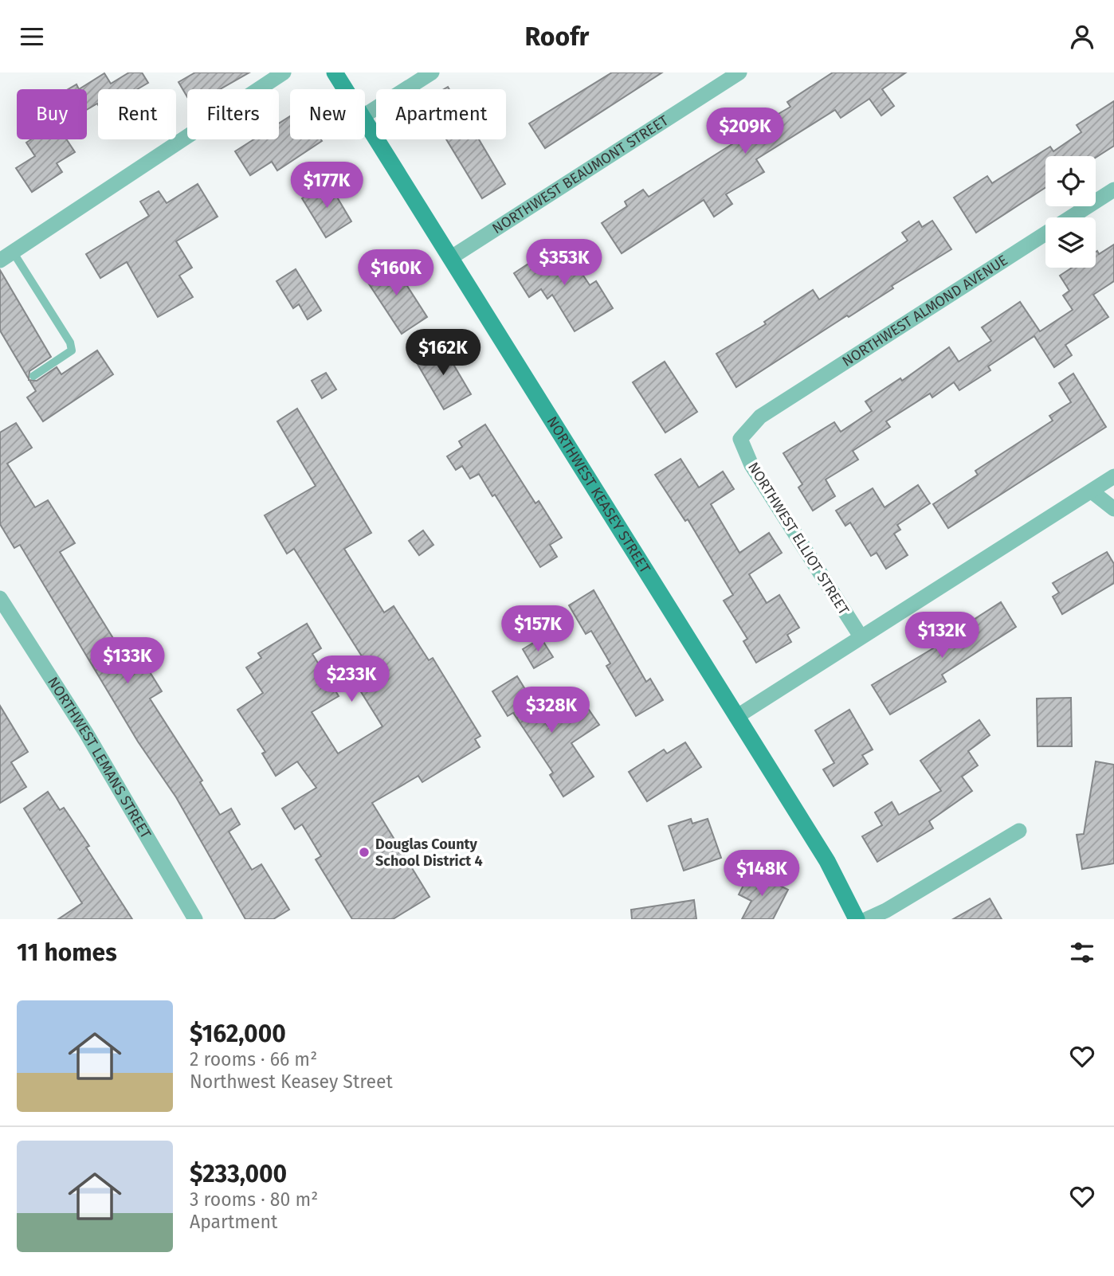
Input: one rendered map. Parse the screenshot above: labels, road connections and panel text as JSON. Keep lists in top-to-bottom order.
{
  "streets": {
    "street": [
      "NORTHWEST BEAUMONT STREET",
      "NORTHWEST ALMOND AVENUE",
      "NORTHWEST KEASEY STREET",
      "NORTHWEST ELLIOT STREET",
      "NORTHWEST LEMANS STREET"
    ]
  },
  "crossings": [
    ["NORTHWEST BEAUMONT STREET", "NORTHWEST KEASEY STREET"],
    ["NORTHWEST ALMOND AVENUE", "NORTHWEST ELLIOT STREET"]
  ],
  "places": ["Douglas County School District 4"],
  "page": {
    "header": "Roofr",
    "chip": [
      "Buy",
      "Rent",
      "Filters",
      "New",
      "Apartment"
    ],
    "price": [
      "$209K",
      "$177K",
      "$353K",
      "$160K",
      "$162K",
      "$157K",
      "$132K",
      "$133K",
      "$233K",
      "$328K",
      "$148K"
    ],
    "heading": "11 homes",
    "list": [
      {
        "name": "$162,000",
        "note": "2 rooms · 66 m² · Northwest Keasey Street"
      },
      {
        "name": "$233,000",
        "note": "3 rooms · 80 m² · Apartment"
      }
    ]
  }
}
